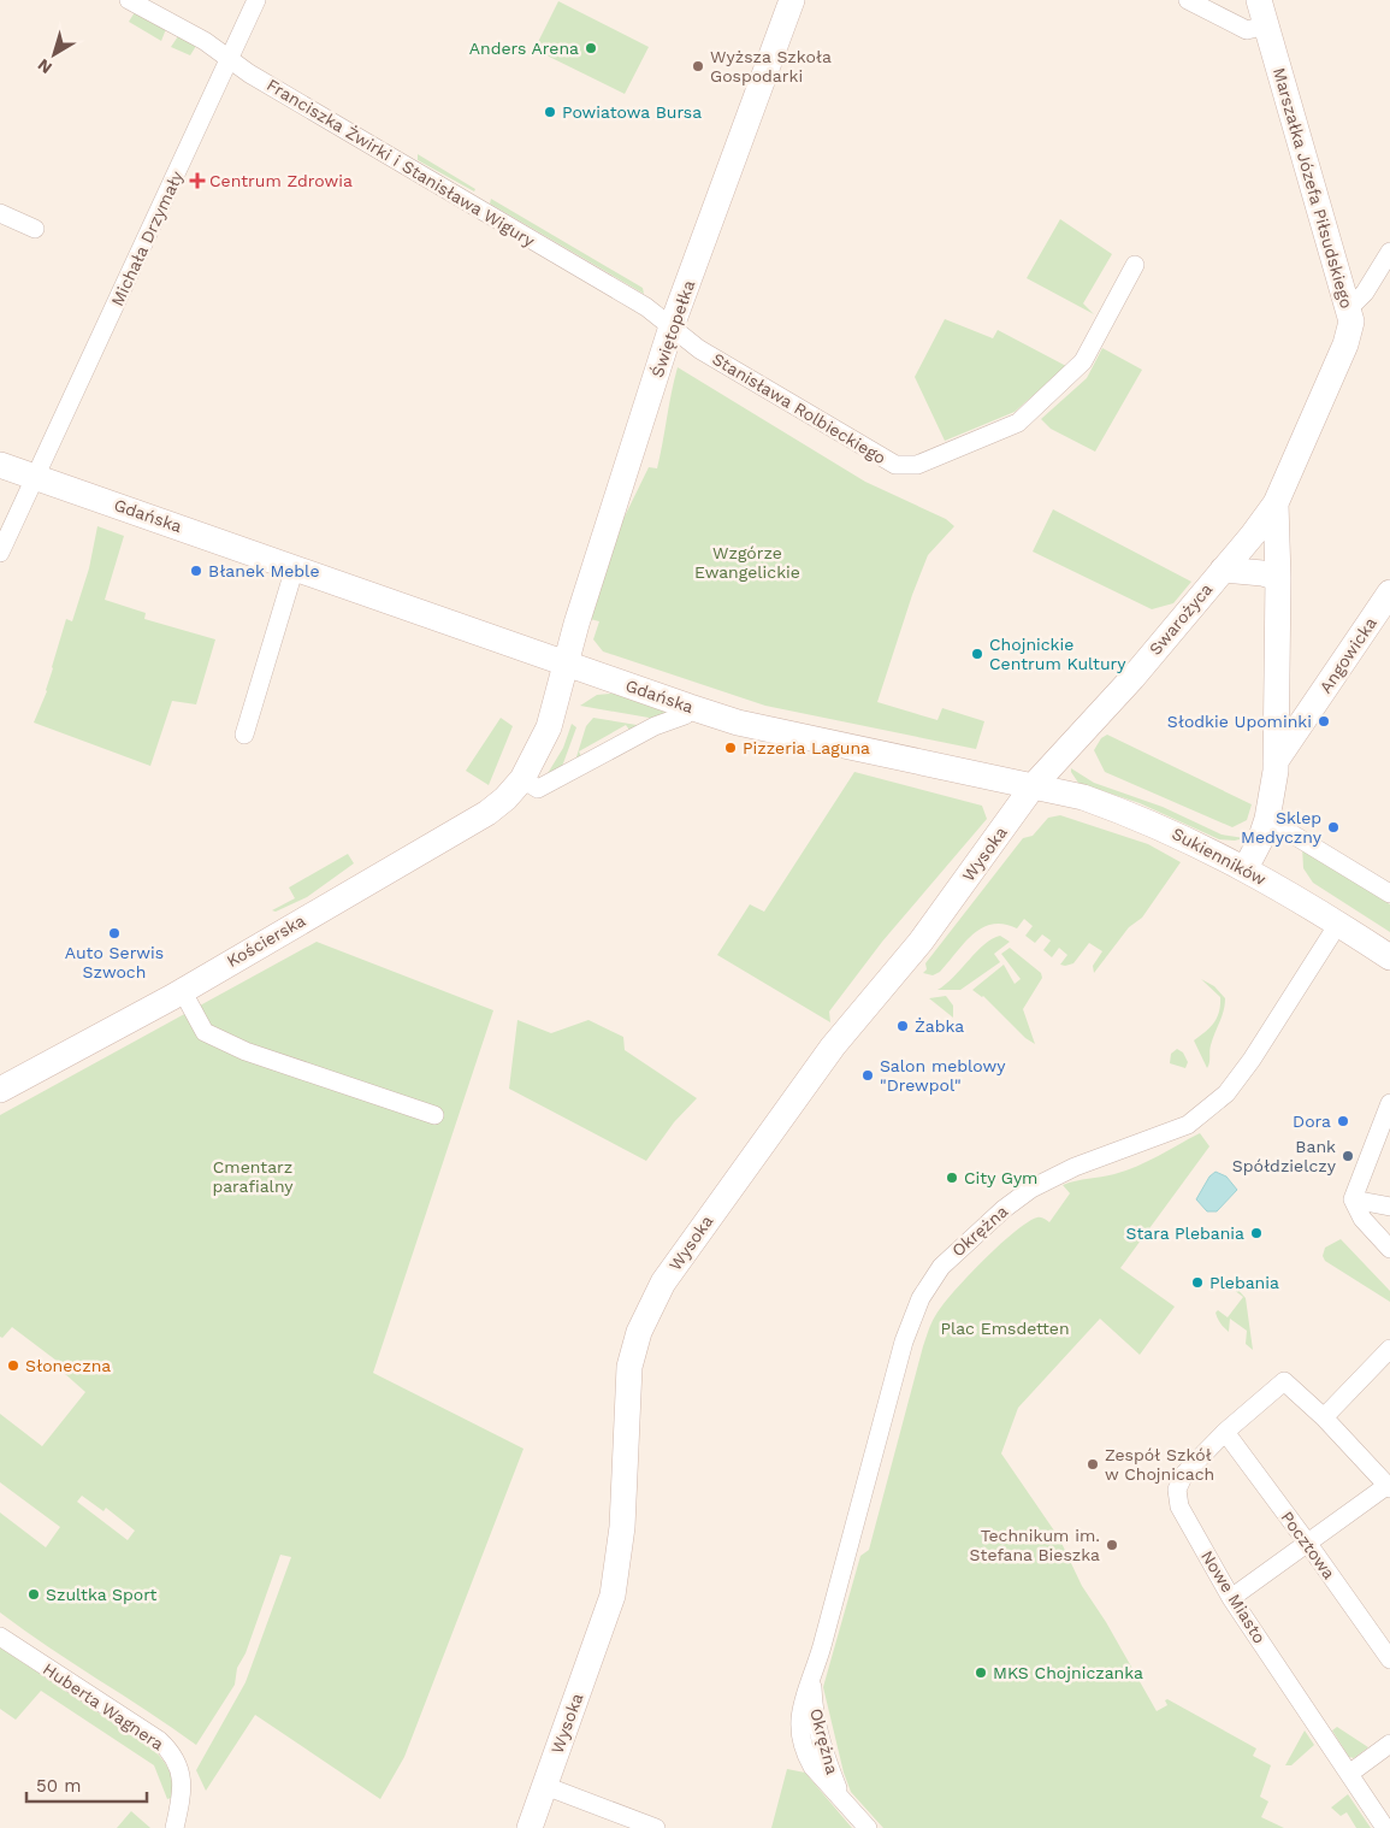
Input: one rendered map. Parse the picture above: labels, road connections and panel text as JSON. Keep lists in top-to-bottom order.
{
  "streets": {
    "street": [
      "Franciszka Żwirki i Stanisława Wigury",
      "Marszałka Józefa Piłsudskiego",
      "Michała Drzymały",
      "Świętopełka",
      "Stanisława Rolbieckiego",
      "Gdańska",
      "Swarożyca",
      "Angowicka",
      "Wysoka",
      "Sukienników",
      "Kościerska",
      "Okrężna",
      "Pocztowa",
      "Nowe Miasto",
      "Huberta Wagnera"
    ]
  },
  "crossings": [
    ["Franciszka Żwirki i Stanisława Wigury", "Michała Drzymały"],
    ["Franciszka Żwirki i Stanisława Wigury", "Świętopełka"],
    ["Franciszka Żwirki i Stanisława Wigury", "Stanisława Rolbieckiego"],
    ["Marszałka Józefa Piłsudskiego", "Swarożyca"],
    ["Marszałka Józefa Piłsudskiego", "Angowicka"],
    ["Marszałka Józefa Piłsudskiego", "Sukienników"],
    ["Michała Drzymały", "Gdańska"],
    ["Świętopełka", "Stanisława Rolbieckiego"],
    ["Świętopełka", "Gdańska"],
    ["Świętopełka", "Kościerska"],
    ["Gdańska", "Swarożyca"],
    ["Gdańska", "Wysoka"],
    ["Gdańska", "Sukienników"],
    ["Gdańska", "Kościerska"],
    ["Swarożyca", "Wysoka"],
    ["Swarożyca", "Sukienników"],
    ["Wysoka", "Sukienników"],
    ["Sukienników", "Okrężna"],
    ["Pocztowa", "Nowe Miasto"]
  ],
  "parks": ["Wzgórze Ewangelickie", "Cmentarz parafialny", "Plac Emsdetten"],
  "places": {
    "other": [
      "Anders Arena",
      "Wyższa Szkoła Gospodarki",
      "Powiatowa Bursa",
      "Błanek Meble",
      "Chojnickie Centrum Kultury",
      "Słodkie Upominki",
      "Pizzeria Laguna",
      "Sklep Medyczny",
      "Auto Serwis Szwoch",
      "Żabka",
      "Salon meblowy \"Drewpol\"",
      "Dora",
      "Bank Spółdzielczy",
      "City Gym",
      "Stara Plebania",
      "Plebania",
      "Słoneczna",
      "Zespół Szkół w Chojnicach",
      "Technikum im. Stefana Bieszka",
      "Szultka Sport",
      "MKS Chojniczanka"
    ],
    "health": ["Centrum Zdrowia"]
  },
  "scale_bar": "50 m",
  "north": "bottom left"
}
